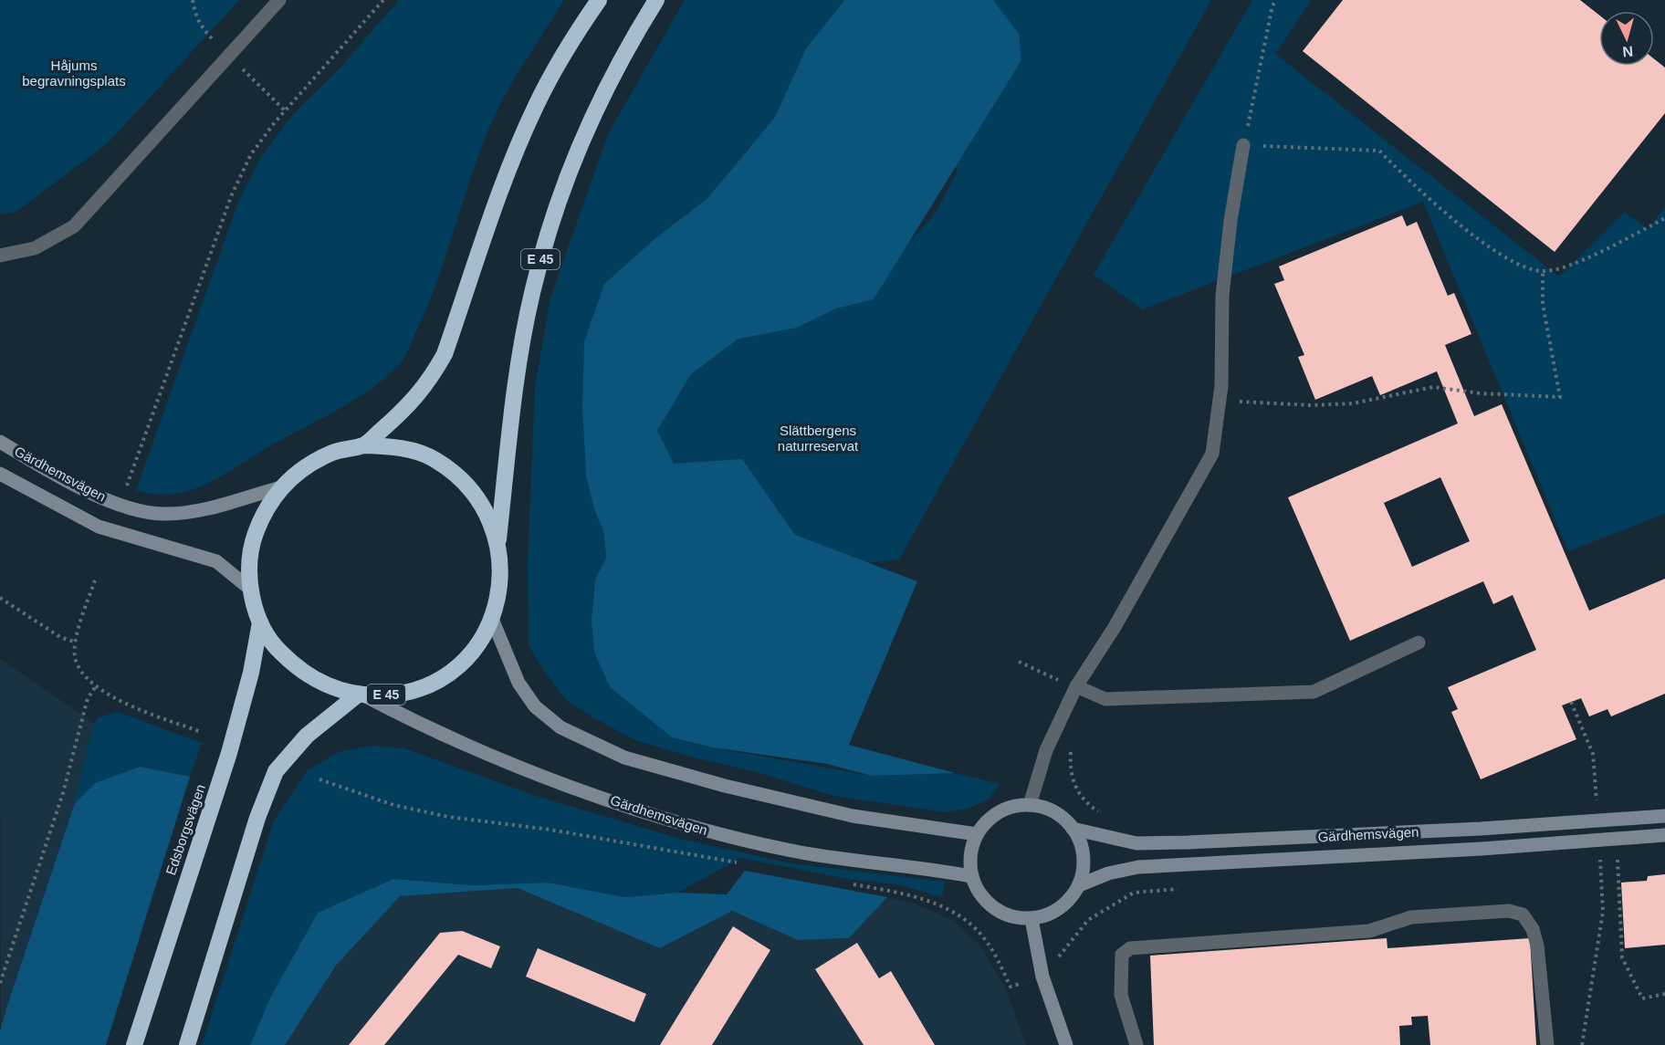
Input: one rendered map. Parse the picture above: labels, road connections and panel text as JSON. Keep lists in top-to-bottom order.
{
  "streets": {
    "highway": ["E 45", "Edsborgsvägen"],
    "main road": ["Gärdhemsvägen"]
  },
  "crossings": [
    ["E 45", "Gärdhemsvägen"],
    ["E 45", "Edsborgsvägen"]
  ],
  "parks": ["Håjums begravningsplats", "Slättbergens naturreservat"],
  "north": "bottom"
}
